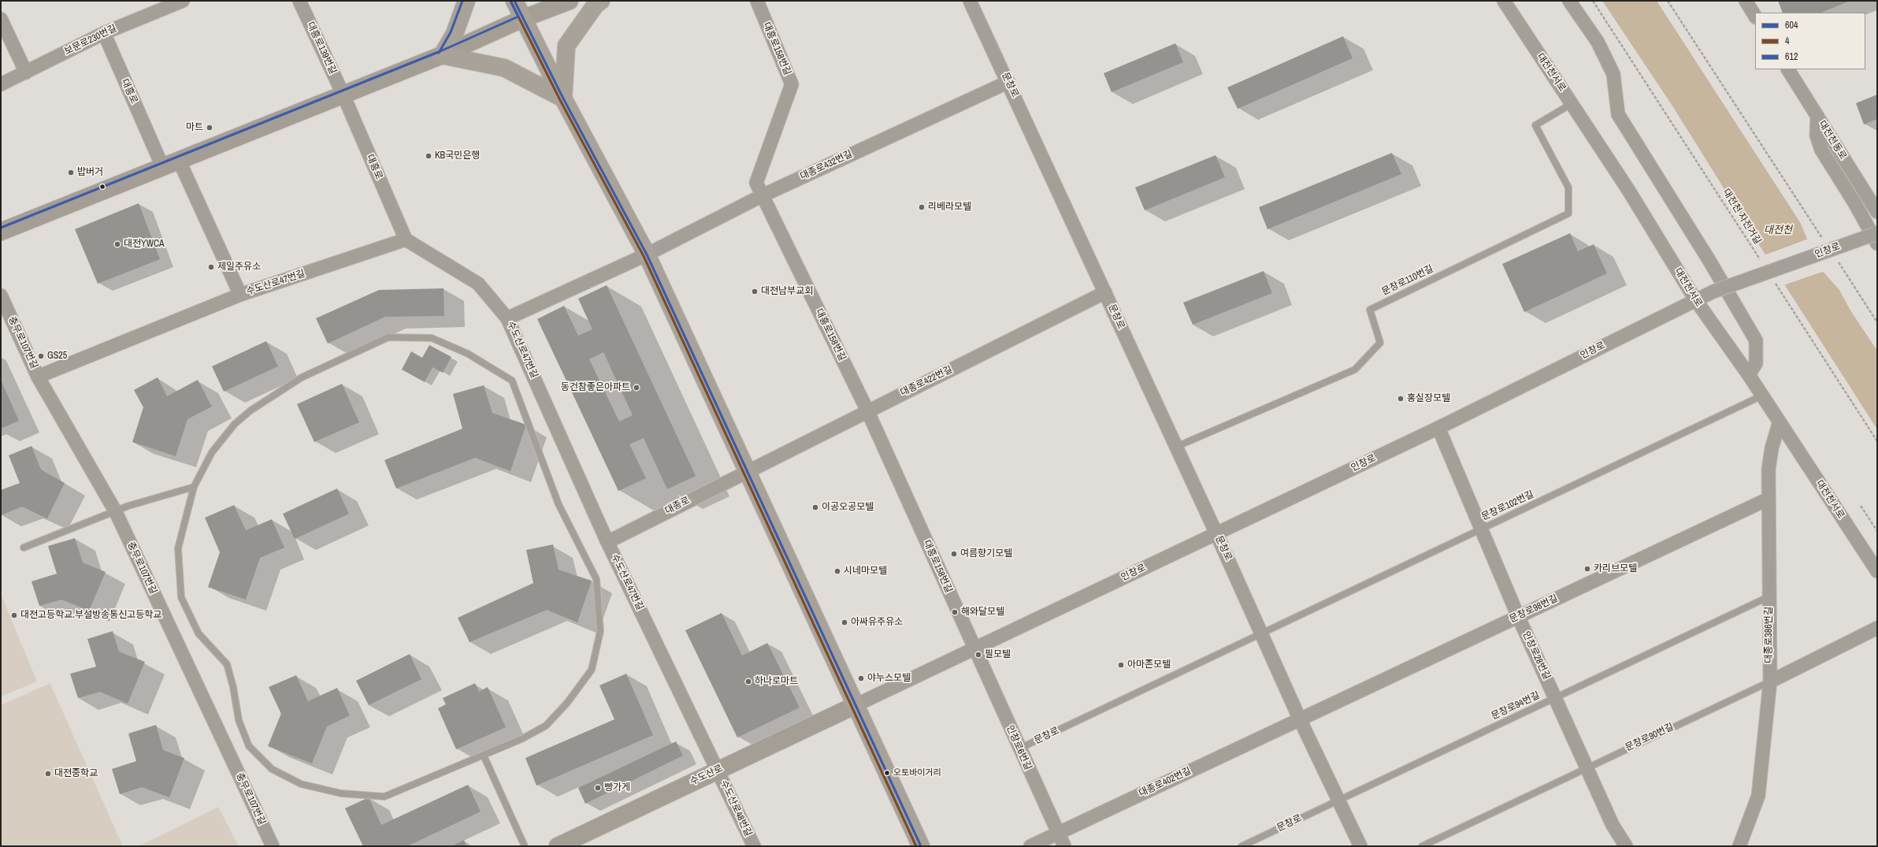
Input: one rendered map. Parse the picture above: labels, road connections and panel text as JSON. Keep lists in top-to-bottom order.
{
  "streets": {
    "main road": ["수도산로"],
    "street": [
      "보문로230번길",
      "대흥로139번길",
      "대흥로158번길",
      "대전천서로",
      "문창로",
      "대흥로",
      "대전천동로",
      "대종로432번길",
      "인창로",
      "수도산로47번길",
      "충무로107번길",
      "대종로422번길",
      "대종로",
      "문창로98번길",
      "대종로386번길",
      "인창로28번길",
      "문창로90번길",
      "인창로6번길",
      "대종로402번길",
      "수도산로48번길"
    ],
    "lane": ["문창로110번길", "문창로102번길", "문창로94번길"],
    "path": ["대전천 자전거길"]
  },
  "crossings": [
    ["보문로230번길", "대흥로"],
    ["대흥로139번길", "대흥로"],
    ["대흥로158번길", "대종로432번길"],
    ["대흥로158번길", "인창로"],
    ["대흥로158번길", "대종로422번길"],
    ["대흥로158번길", "인창로6번길"],
    ["대전천서로", "인창로"],
    ["대전천서로", "문창로110번길"],
    ["대전천서로", "문창로102번길"],
    ["대전천서로", "대종로386번길"],
    ["문창로", "대종로432번길"],
    ["문창로", "인창로"],
    ["문창로", "문창로110번길"],
    ["문창로", "대종로422번길"],
    ["문창로", "문창로102번길"],
    ["문창로", "문창로98번길"],
    ["문창로", "문창로94번길"],
    ["문창로", "인창로6번길"],
    ["문창로", "대종로402번길"],
    ["대흥로", "수도산로47번길"],
    ["인창로", "인창로28번길"],
    ["인창로", "인창로6번길"],
    ["인창로", "수도산로"],
    ["수도산로47번길", "충무로107번길"],
    ["수도산로47번길", "대종로"],
    ["수도산로47번길", "수도산로"],
    ["수도산로47번길", "수도산로48번길"],
    ["대종로422번길", "대종로"],
    ["문창로102번길", "인창로28번길"],
    ["문창로98번길", "대종로386번길"],
    ["문창로98번길", "인창로28번길"],
    ["문창로98번길", "대종로402번길"],
    ["대종로386번길", "문창로94번길"],
    ["대종로386번길", "문창로90번길"],
    ["인창로28번길", "문창로94번길"],
    ["인창로28번길", "문창로90번길"],
    ["인창로6번길", "대종로402번길"],
    ["수도산로", "수도산로48번길"]
  ],
  "water": ["대전천"],
  "places": [
    "마트",
    "KB국민은행",
    "밥버거",
    "리베라모텔",
    "대전YWCA",
    "제일주유소",
    "대전남부교회",
    "GS25",
    "동건참좋은아파트",
    "홍실장모텔",
    "이공오공모텔",
    "여름향기모텔",
    "카리브모텔",
    "시네마모텔",
    "해와달모텔",
    "대전고등학교.부설방송통신고등학교",
    "아싸유주유소",
    "필모텔",
    "아마존모텔",
    "야누스모텔",
    "하나로마트",
    "오토바이거리",
    "대전중학교",
    "빵가게"
  ],
  "lines": ["transit line 604", "transit line 612", "transit line 4"],
  "legend": ["604", "4", "612"]
}
